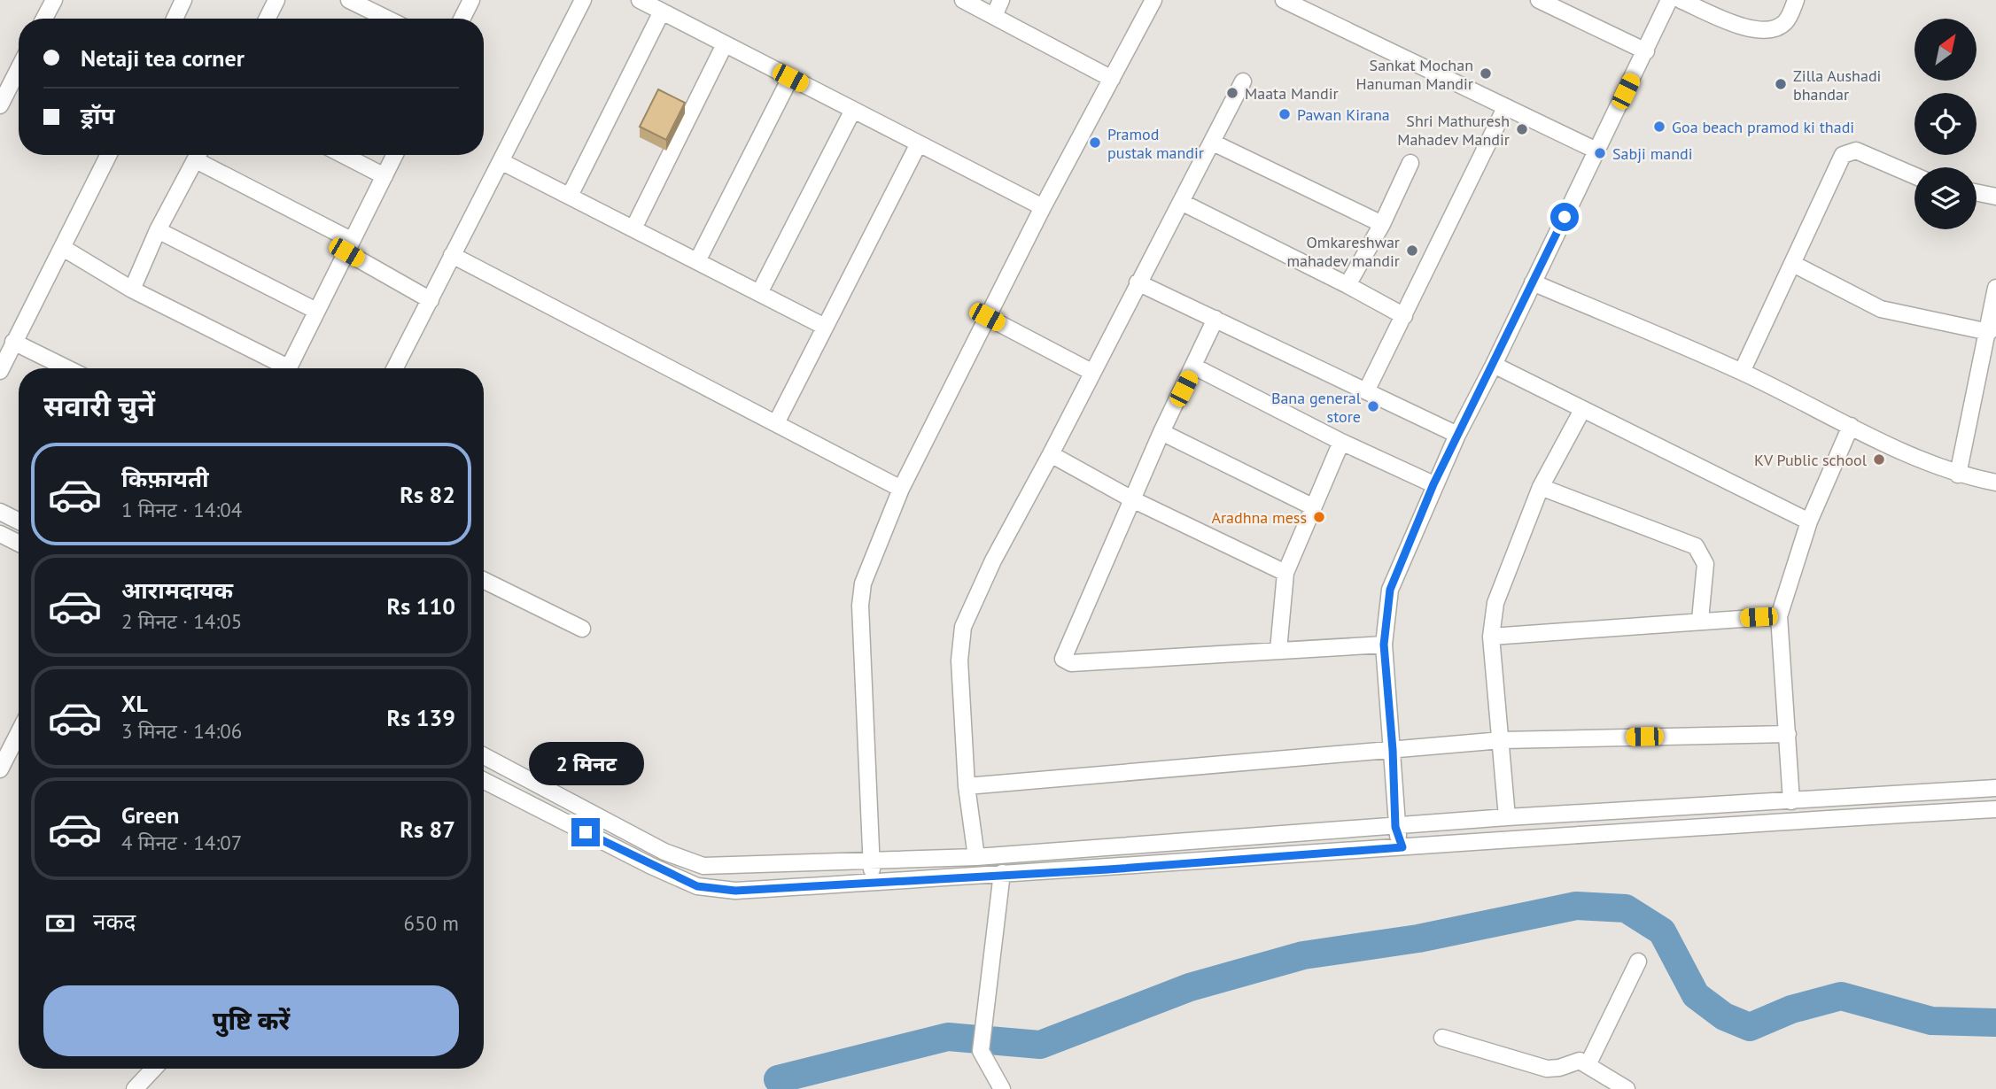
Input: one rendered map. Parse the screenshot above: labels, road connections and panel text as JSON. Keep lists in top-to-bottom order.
{
  "places": [
    "Sankat Mochan Hanuman Mandir",
    "Zilla Aushadi bhandar",
    "Maata Mandir",
    "Pawan Kirana",
    "Goa beach pramod ki thadi",
    "Shri Mathuresh Mahadev Mandir",
    "Pramod pustak mandir",
    "Sabji mandi",
    "Omkareshwar mahadev mandir",
    "Bana general store",
    "KV Public school",
    "Aradhna mess"
  ],
  "north": "top right",
  "page": {
    "banner": ["Netaji tea corner", "ड्रॉप"],
    "heading": "सवारी चुनें",
    "list": [
      {
        "name": "किफ़ायती",
        "note": "1 मिनट · 14:04",
        "value": "Rs 82"
      },
      {
        "name": "आरामदायक",
        "note": "2 मिनट · 14:05",
        "value": "Rs 110"
      },
      {
        "name": "XL",
        "note": "3 मिनट · 14:06",
        "value": "Rs 139"
      },
      {
        "name": "Green",
        "note": "4 मिनट · 14:07",
        "value": "Rs 87"
      }
    ],
    "bubble": "2 मिनट",
    "pay": ["नकद", "650 m"],
    "buttons": "पुष्टि करें"
  }
}
